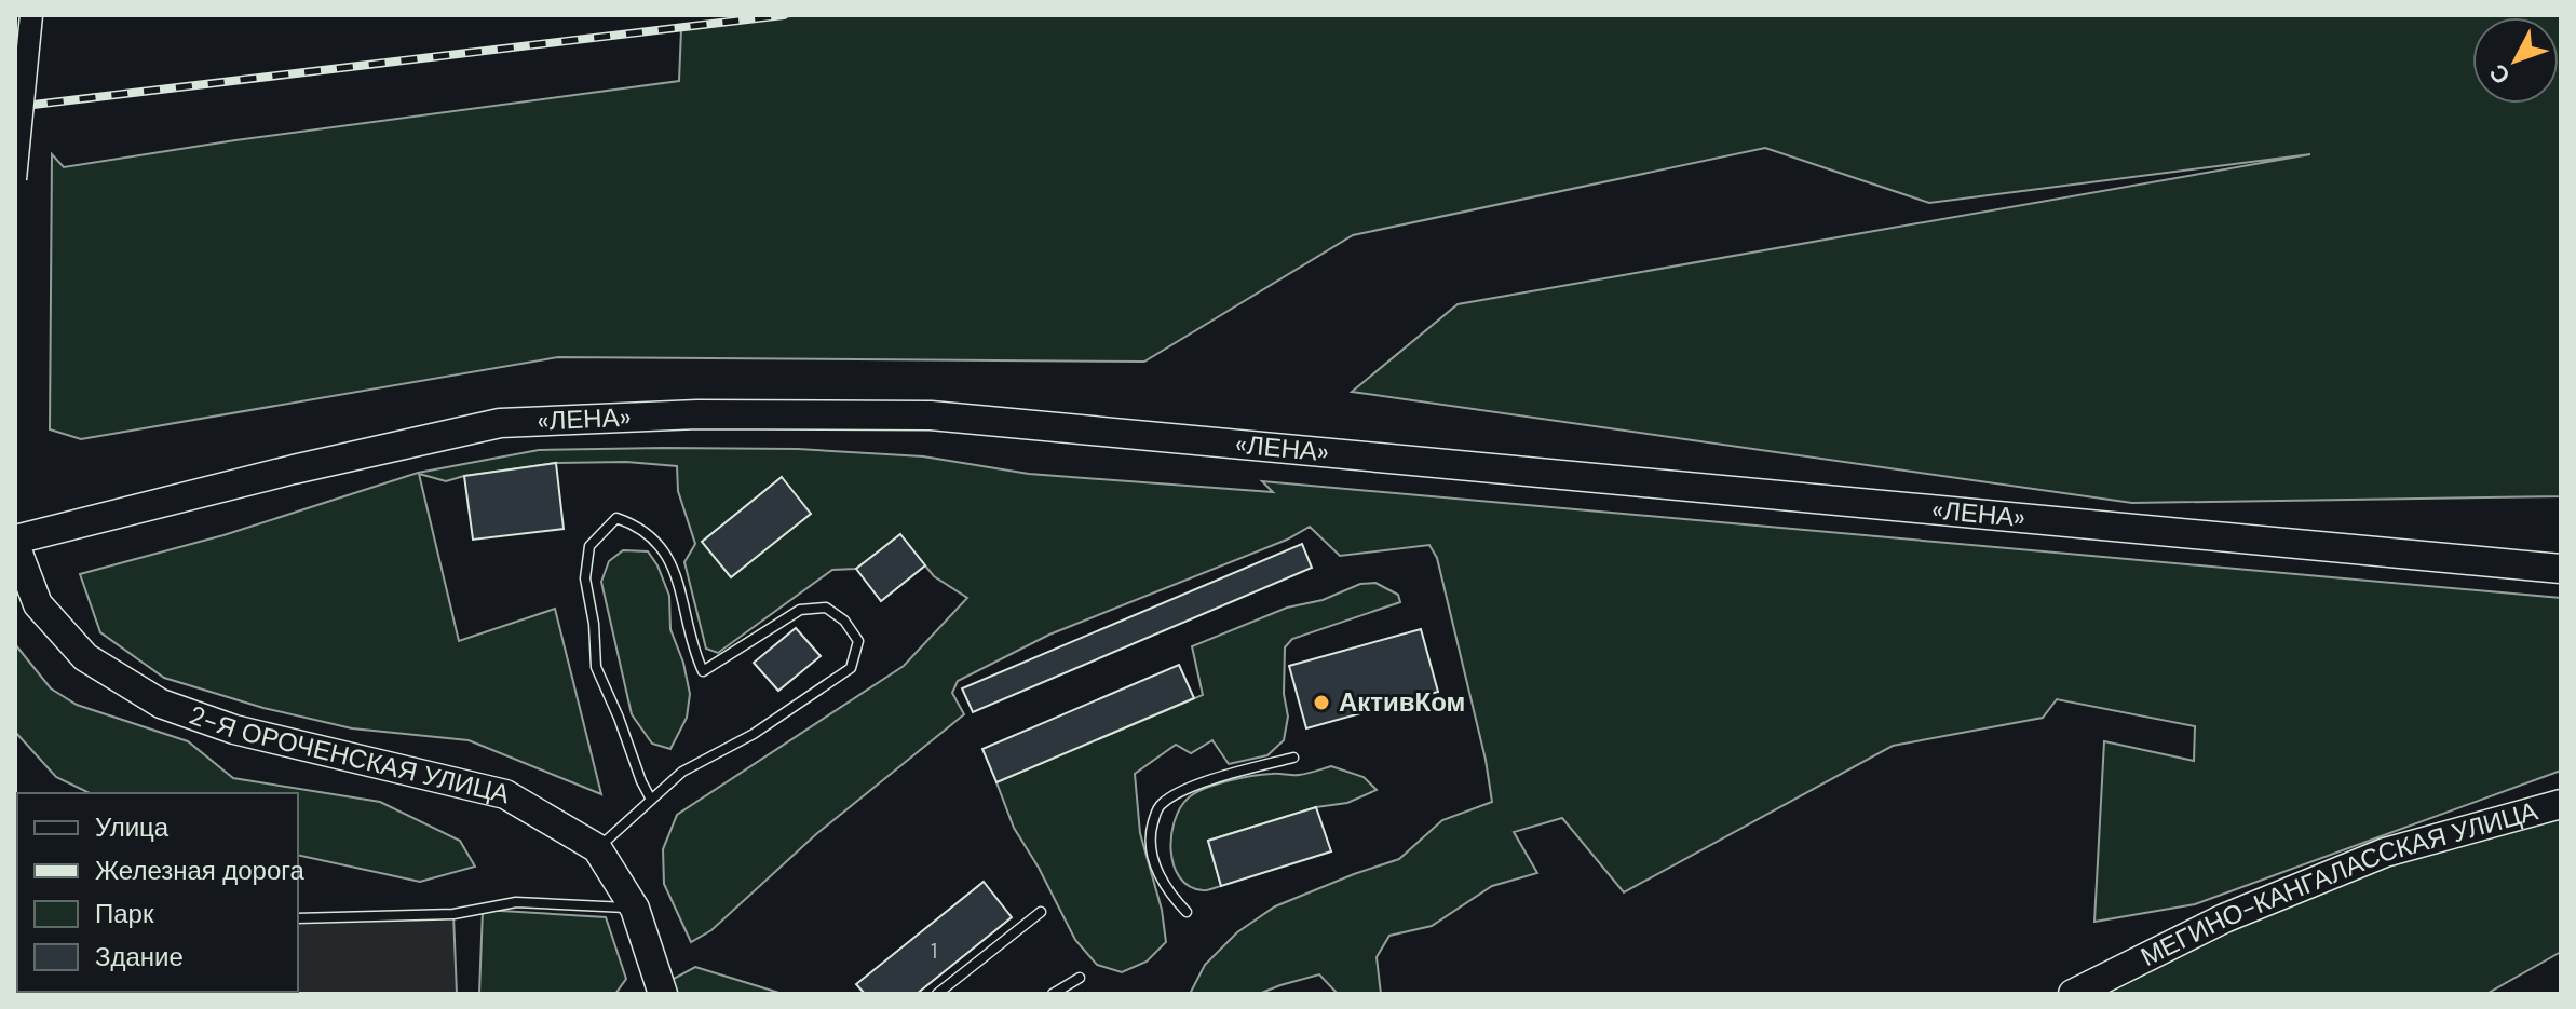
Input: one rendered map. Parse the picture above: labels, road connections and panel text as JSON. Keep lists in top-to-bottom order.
{
  "streets": {
    "main road": ["«ЛЕНА»", "2-Я ОРОЧЕНСКАЯ УЛИЦА", "МЕГИНО-КАНГАЛАССКАЯ УЛИЦА"]
  },
  "crossings": [
    ["«ЛЕНА»", "2-Я ОРОЧЕНСКАЯ УЛИЦА"]
  ],
  "places": ["АктивКом"],
  "house_numbers": ["1"],
  "legend": [
    "Улица",
    "Железная дорога",
    "Парк",
    "Здание"
  ],
  "north": "bottom left"
}
